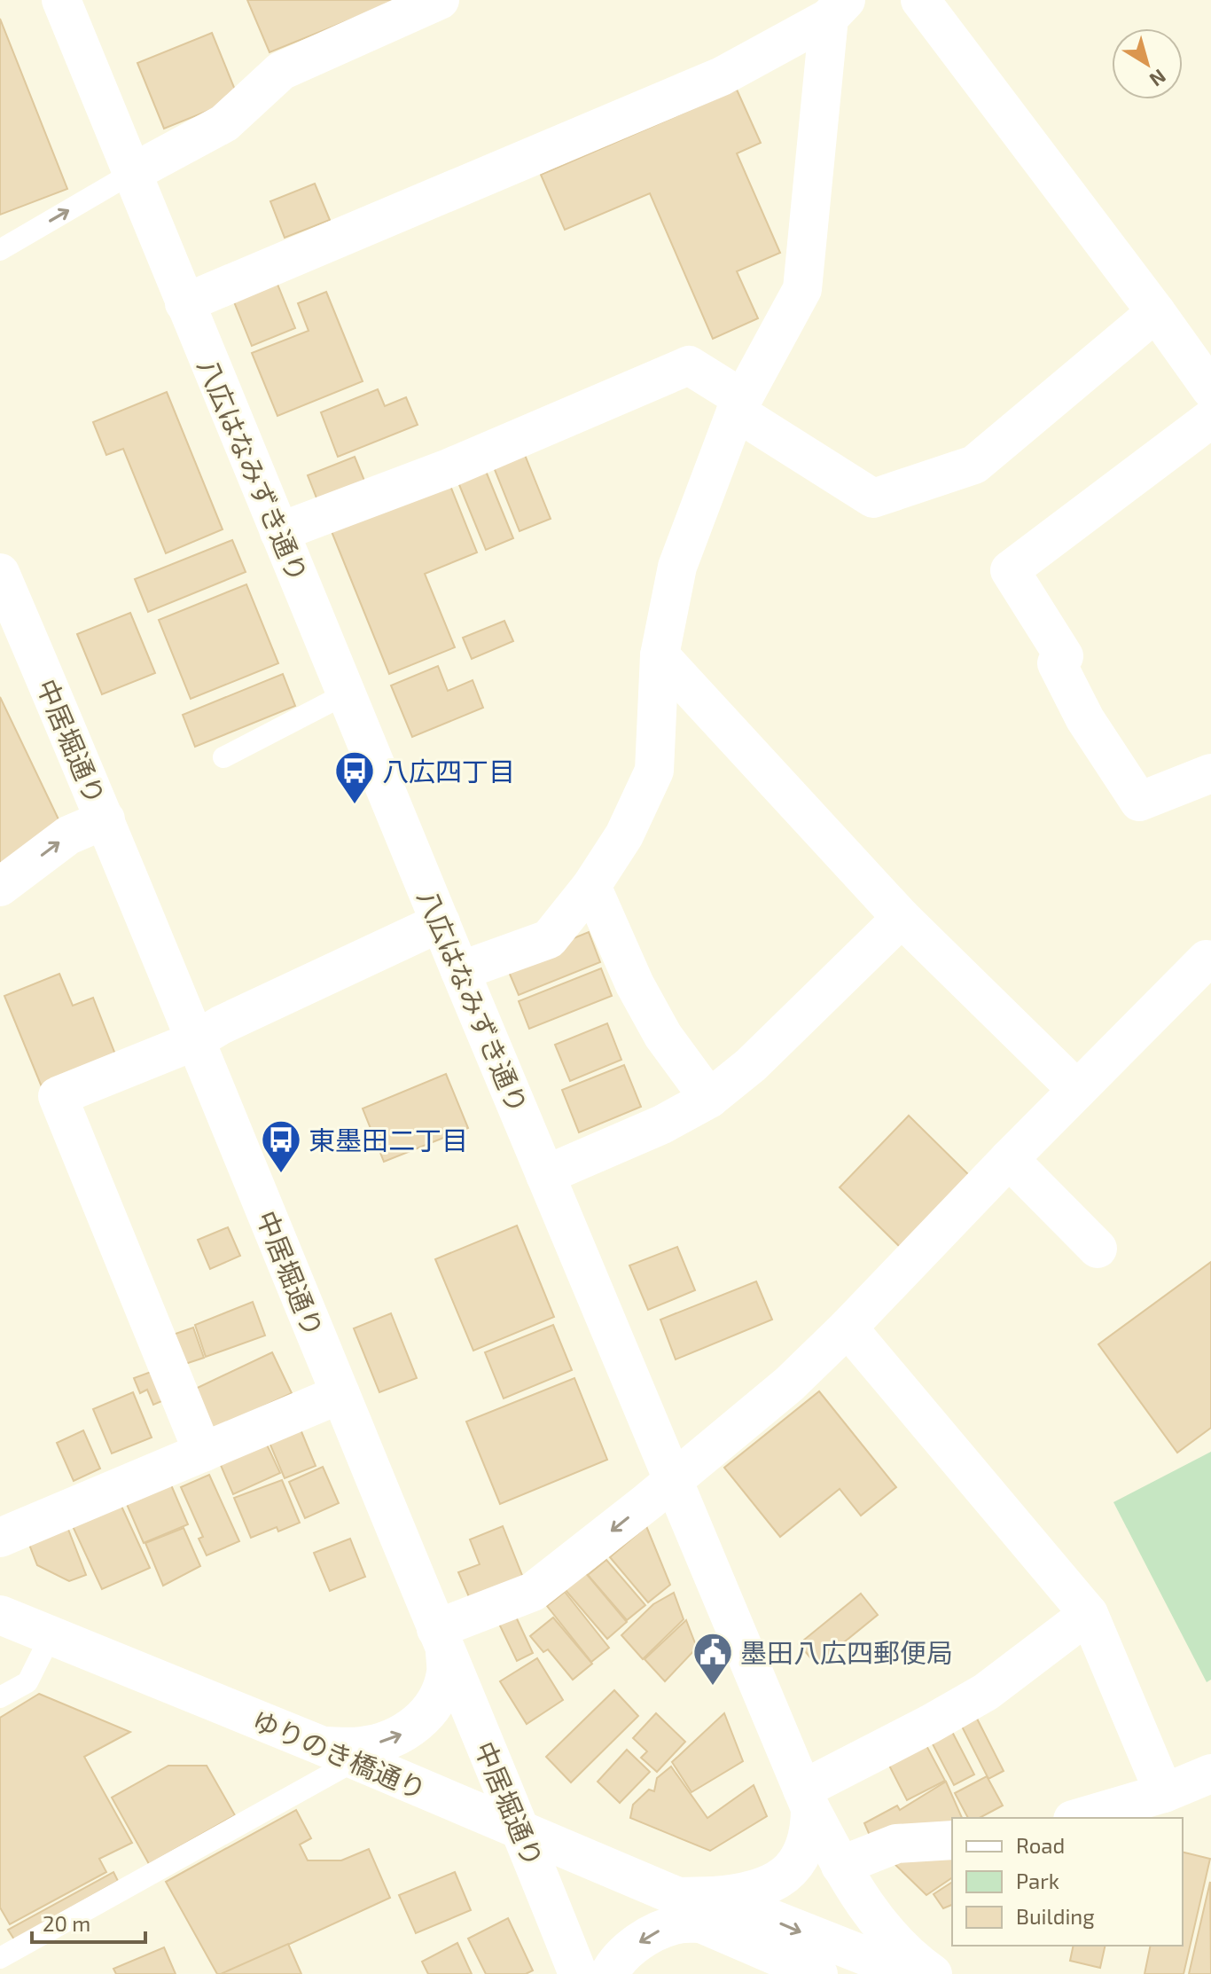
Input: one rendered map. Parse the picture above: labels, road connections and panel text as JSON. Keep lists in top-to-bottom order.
{
  "streets": {
    "street": ["八広はなみずき通り", "中居堀通り", "ゆりのき橋通り"]
  },
  "crossings": [
    ["中居堀通り", "ゆりのき橋通り"]
  ],
  "places": {
    "bus stop": ["八広四丁目", "東墨田二丁目"],
    "public building": ["墨田八広四郵便局"]
  },
  "legend": ["Road", "Park", "Building"],
  "scale_bar": "20 m",
  "north": "bottom right"
}
